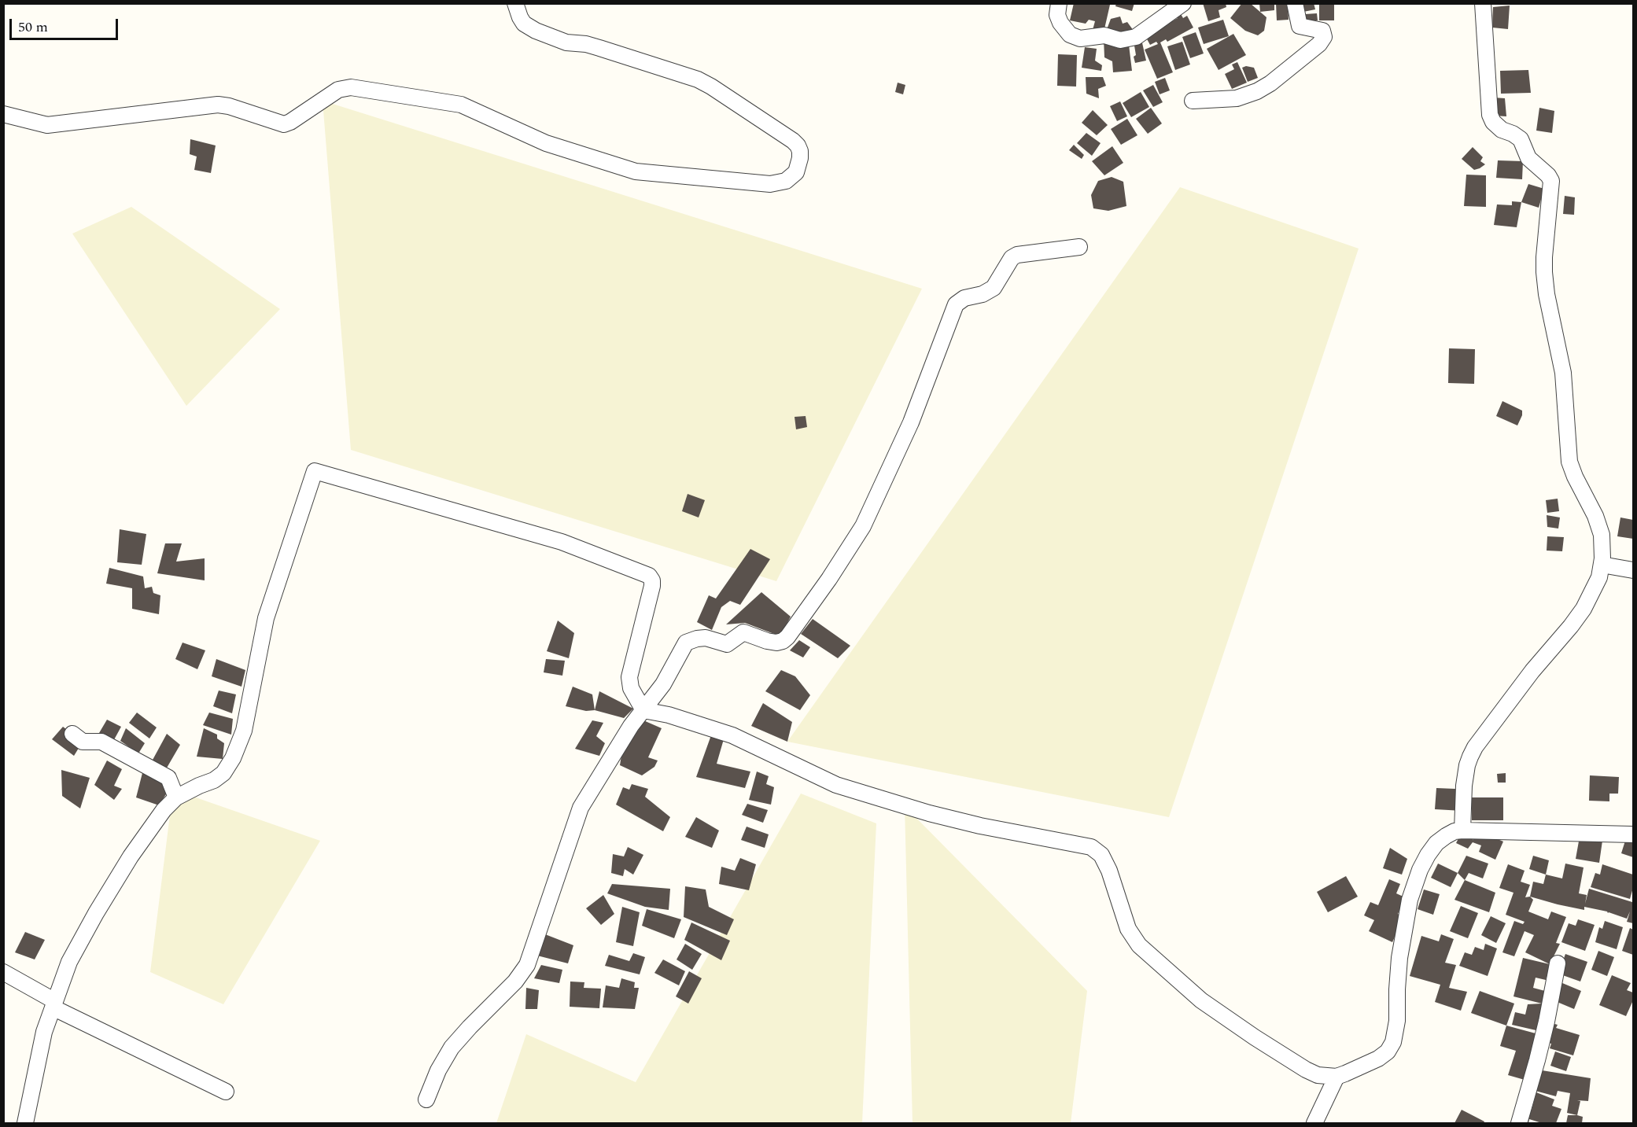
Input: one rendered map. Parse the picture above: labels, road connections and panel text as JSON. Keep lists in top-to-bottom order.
{
  "scale_bar": "50 m"
}
